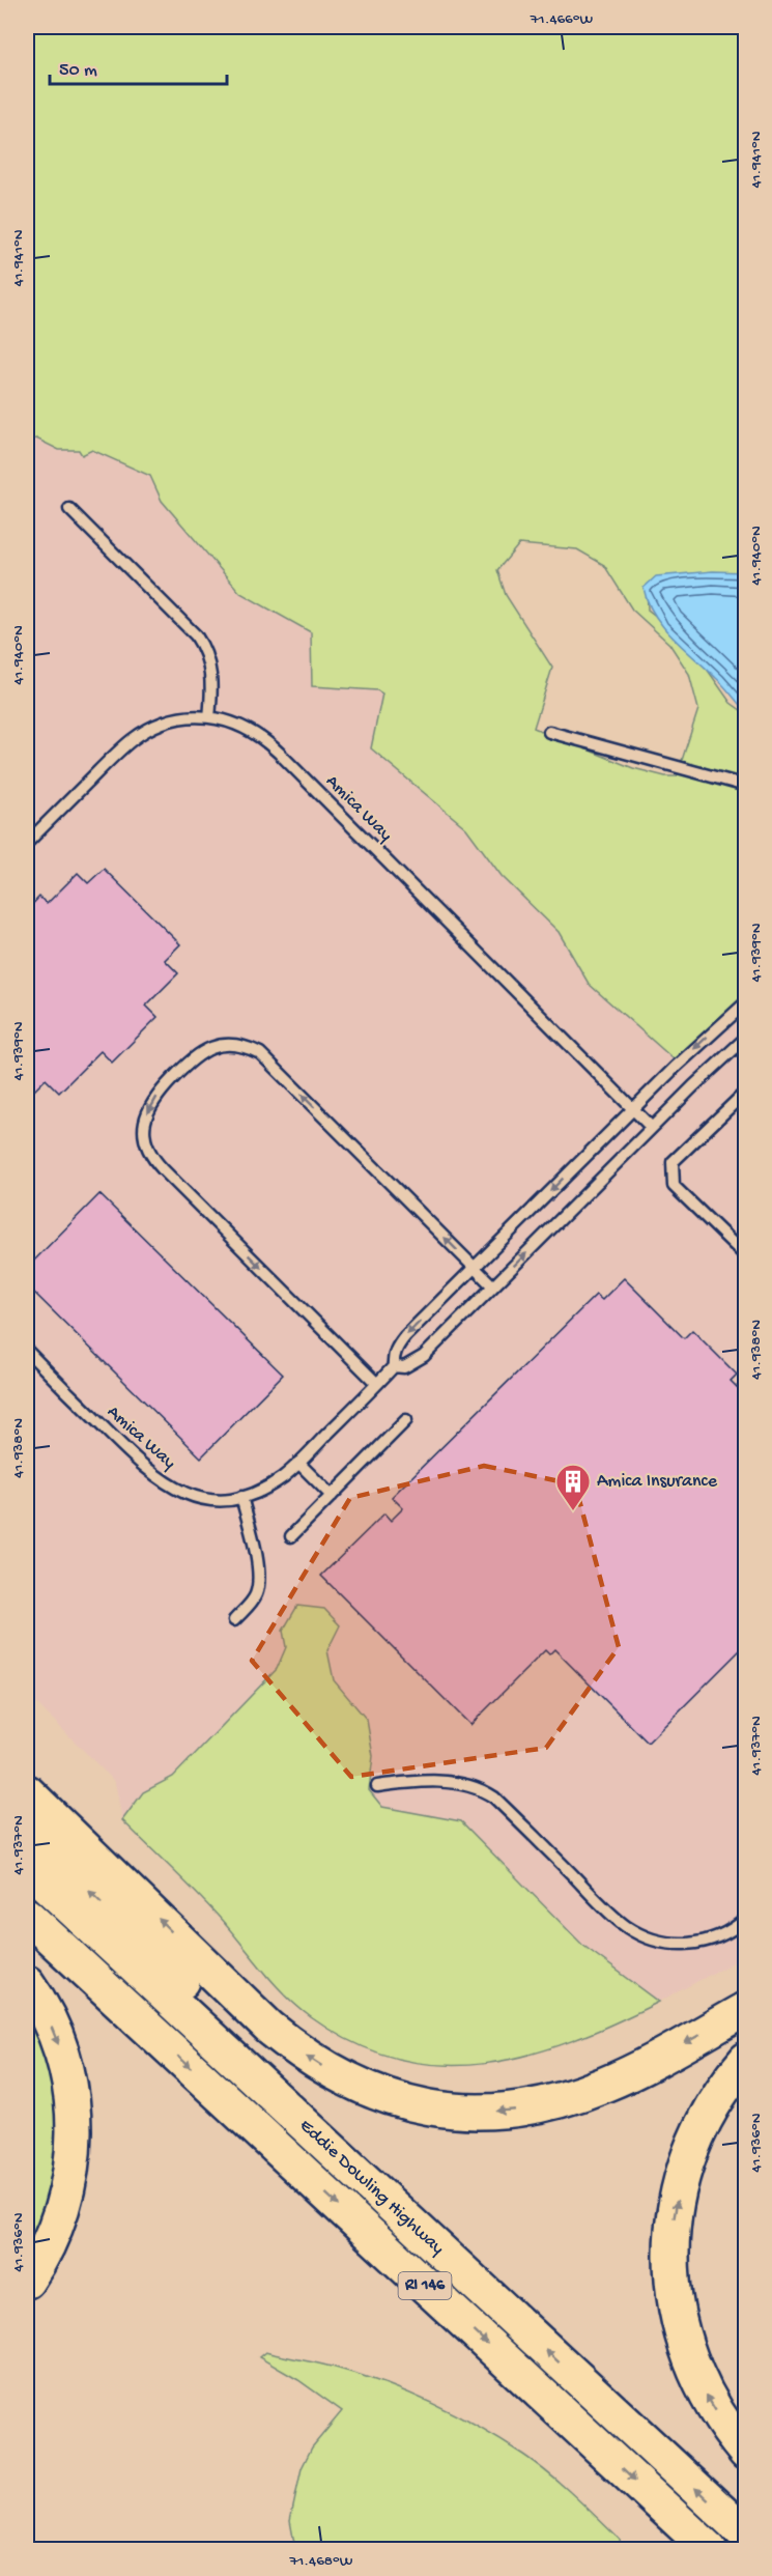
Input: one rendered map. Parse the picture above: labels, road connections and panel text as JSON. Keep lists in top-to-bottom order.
{
  "streets": {
    "highway": ["Eddie Dowling Highway", "RI 146"],
    "lane": ["Amica Way"]
  },
  "places": {
    "building": ["Amica Insurance"]
  },
  "scale_bar": "50 m",
  "coordinates": [
    "71.466°W",
    "41.941°N",
    "41.940°N",
    "41.939°N",
    "41.938°N",
    "41.937°N",
    "41.936°N",
    "71.468°W"
  ]
}
